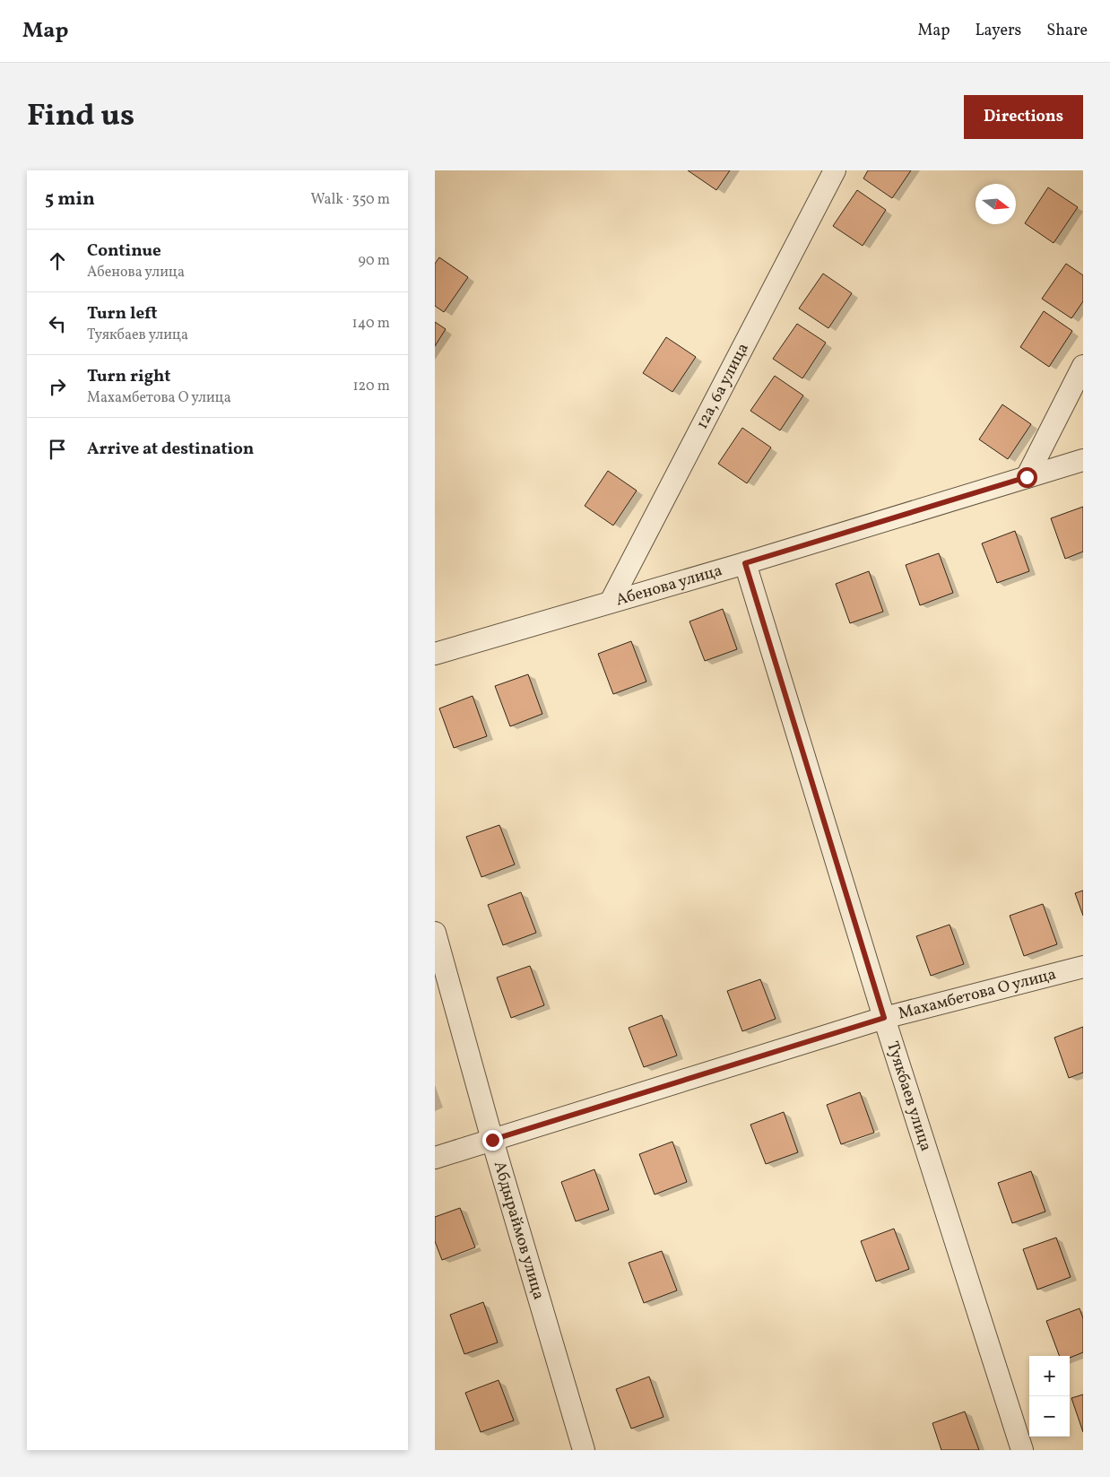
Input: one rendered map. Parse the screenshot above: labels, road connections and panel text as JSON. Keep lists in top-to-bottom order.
{
  "streets": {
    "street": [
      "12а, 6а улица",
      "Абенова улица",
      "Махамбетова О улица",
      "Туякбаев улица",
      "Абдыраймов улица"
    ]
  },
  "crossings": [
    ["12а, 6а улица", "Абенова улица"],
    ["Абенова улица", "Туякбаев улица"],
    ["Махамбетова О улица", "Туякбаев улица"],
    ["Махамбетова О улица", "Абдыраймов улица"]
  ],
  "north": "right",
  "page": {
    "header": "Map",
    "nav": ["Map", "Layers", "Share"],
    "title": "Find us",
    "buttons": "Directions",
    "heading": ["5 min", "Walk · 350 m"],
    "list": [
      ["Continue", "Абенова улица", "90 m"],
      ["Turn left", "Туякбаев улица", "140 m"],
      ["Turn right", "Махамбетова О улица", "120 m"],
      "Arrive at destination"
    ],
    "map_buttons": ["+", "−"]
  }
}
